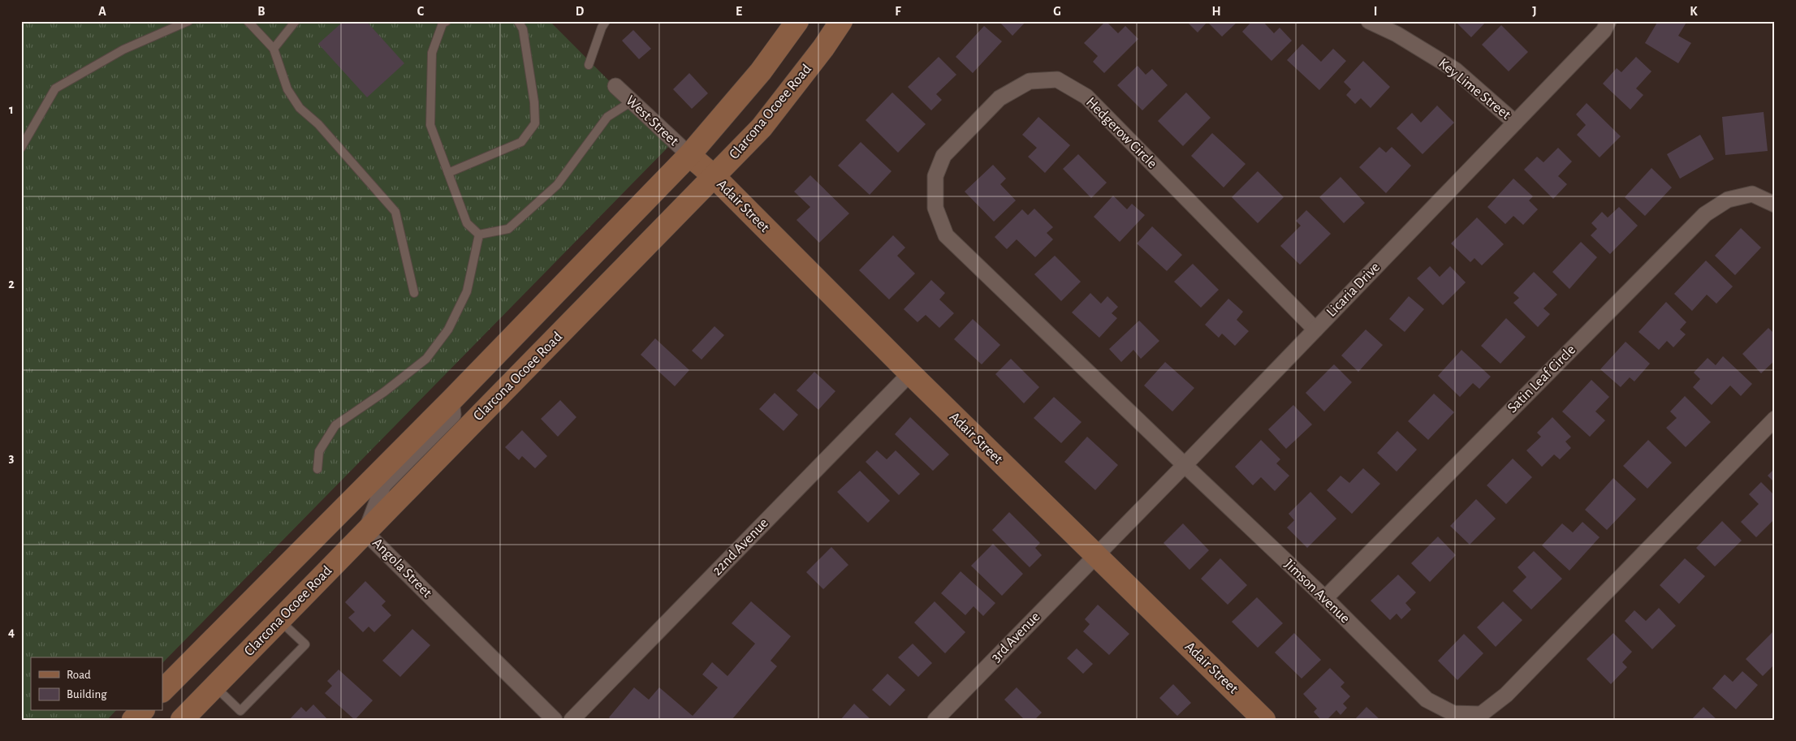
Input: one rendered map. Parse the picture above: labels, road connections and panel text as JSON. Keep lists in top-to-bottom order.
{
  "streets": {
    "street": [
      "Key Lime Street",
      "Clarcona Ocoee Road",
      "West Street",
      "Hedgerow Circle",
      "Adair Street",
      "Licaria Drive",
      "Satin Leaf Circle",
      "22nd Avenue",
      "Angola Street",
      "Jimson Avenue",
      "3rd Avenue"
    ]
  },
  "crossings": [
    ["Key Lime Street", "Licaria Drive"],
    ["Clarcona Ocoee Road", "Adair Street"],
    ["Clarcona Ocoee Road", "Angola Street"],
    ["West Street", "Adair Street"],
    ["Hedgerow Circle", "Licaria Drive"],
    ["Hedgerow Circle", "Jimson Avenue"],
    ["Adair Street", "Licaria Drive"],
    ["Adair Street", "22nd Avenue"],
    ["Adair Street", "3rd Avenue"],
    ["Licaria Drive", "Jimson Avenue"],
    ["Licaria Drive", "3rd Avenue"],
    ["Satin Leaf Circle", "Jimson Avenue"]
  ],
  "legend": ["Road", "Building"],
  "grid": {
    "columns": [
      "A",
      "B",
      "C",
      "D",
      "E",
      "F",
      "G",
      "H",
      "I",
      "J",
      "K"
    ],
    "rows": [
      "1",
      "2",
      "3",
      "4"
    ]
  }
}
